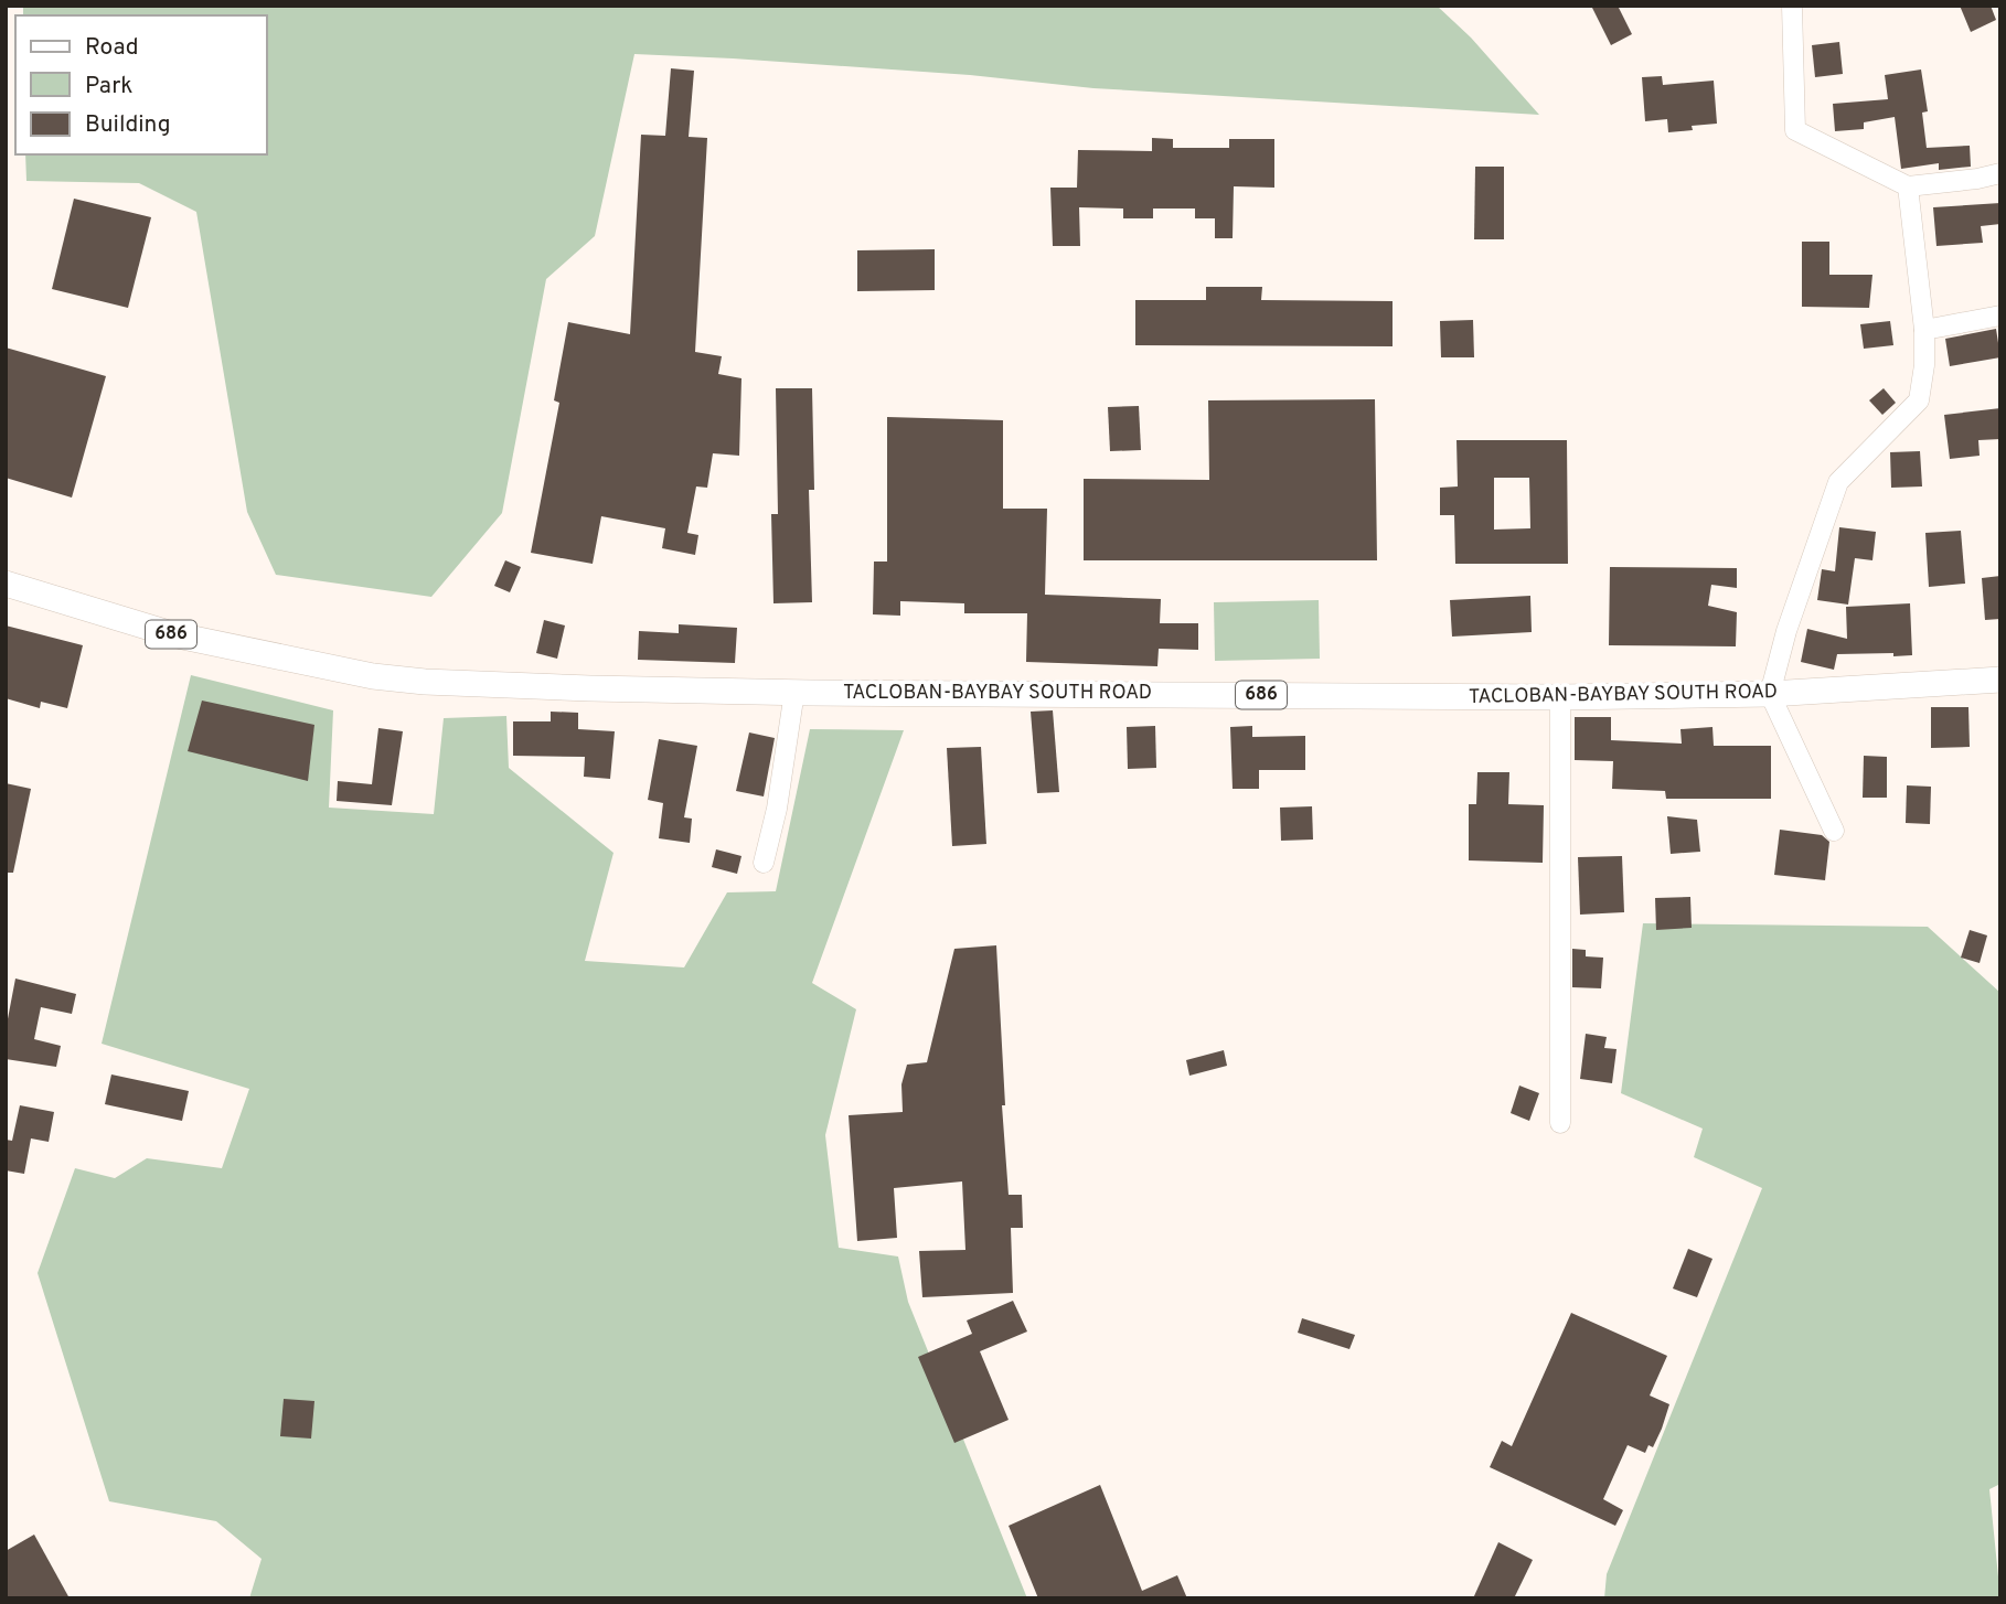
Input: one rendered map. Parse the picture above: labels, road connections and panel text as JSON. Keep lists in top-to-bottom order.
{
  "streets": {
    "main road": ["686", "TACLOBAN-BAYBAY SOUTH ROAD"]
  },
  "legend": ["Road", "Park", "Building"]
}
